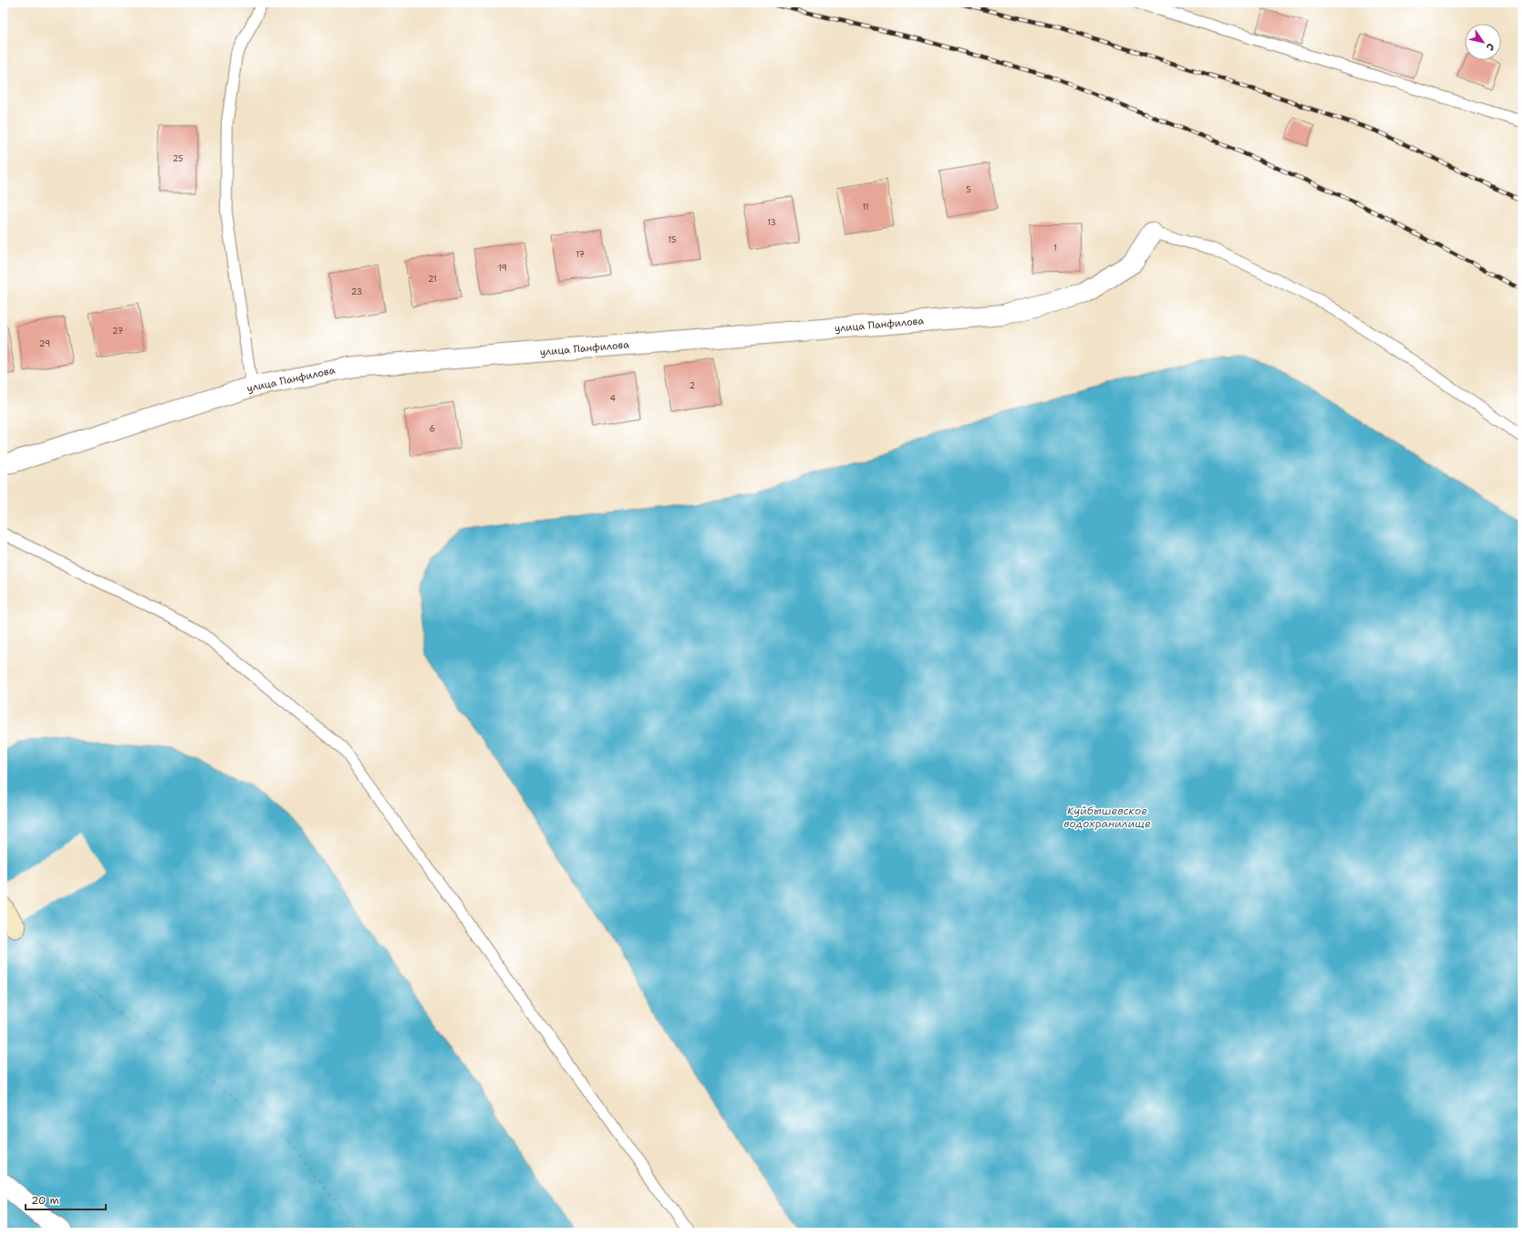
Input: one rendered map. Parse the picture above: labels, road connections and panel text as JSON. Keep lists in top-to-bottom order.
{
  "streets": {
    "street": ["улица Панфилова"]
  },
  "water": ["Куйбышевское водохранилище"],
  "house_numbers": [
    "25",
    "5",
    "11",
    "13",
    "15",
    "1",
    "17",
    "19",
    "21",
    "23",
    "27",
    "29",
    "2",
    "4",
    "6"
  ],
  "scale_bar": "20 m",
  "north": "bottom right"
}
